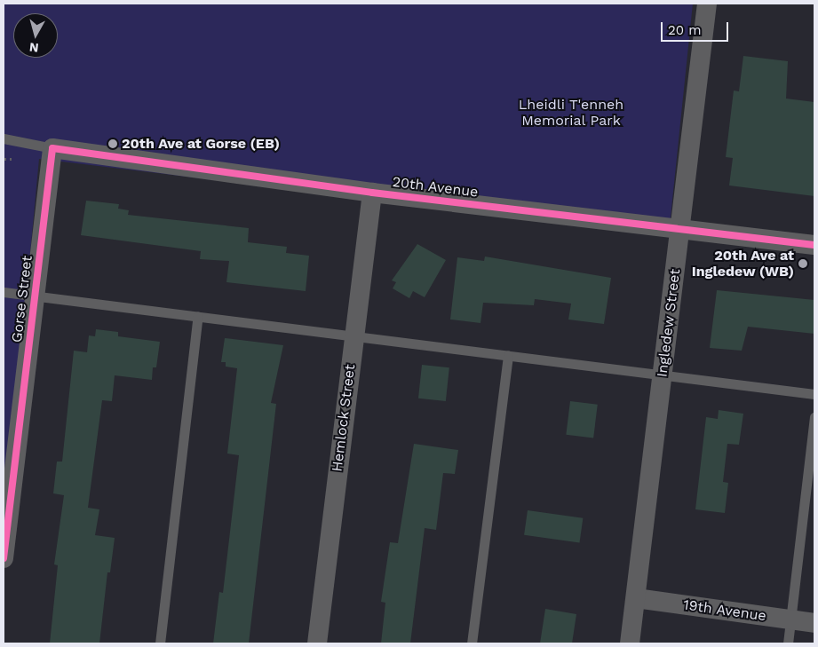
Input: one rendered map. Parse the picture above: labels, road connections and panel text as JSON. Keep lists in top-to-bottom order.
{
  "streets": {
    "street": [
      "20th Avenue",
      "Gorse Street",
      "Ingledew Street",
      "Hemlock Street",
      "19th Avenue"
    ]
  },
  "crossings": [
    ["20th Avenue", "Gorse Street"],
    ["20th Avenue", "Ingledew Street"],
    ["20th Avenue", "Hemlock Street"],
    ["Ingledew Street", "19th Avenue"]
  ],
  "parks": ["Lheidli T'enneh Memorial Park"],
  "places": ["20th Ave at Gorse (EB)", "20th Ave at Ingledew (WB)"],
  "scale_bar": "20 m",
  "north": "bottom"
}
